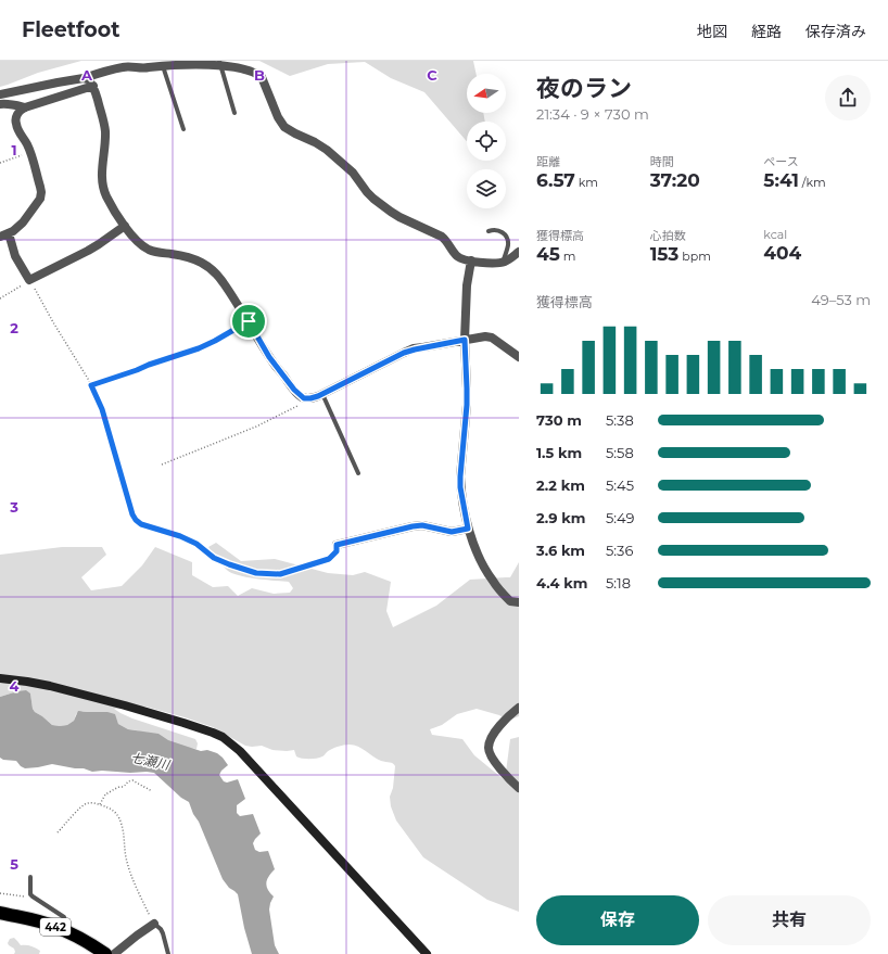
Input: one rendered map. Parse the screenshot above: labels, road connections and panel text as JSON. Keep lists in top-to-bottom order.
{
  "streets": {
    "highway": ["442"]
  },
  "water": ["七瀬川"],
  "north": "left",
  "page": {
    "header": "Fleetfoot",
    "nav": ["地図", "経路", "保存済み"],
    "heading": ["夜のラン", "21:34 · 9 × 730 m"],
    "stats": [
      ["距離", "6.57 km"],
      ["時間", "37:20"],
      ["ペース", "5:41 /km"],
      ["獲得標高", "45 m"],
      ["心拍数", "153 bpm"],
      ["kcal", "404"]
    ],
    "chart": ["獲得標高", "49–53 m"],
    "list": [
      {
        "name": "730 m",
        "note": "5:38"
      },
      {
        "name": "1.5 km",
        "note": "5:58"
      },
      {
        "name": "2.2 km",
        "note": "5:45"
      },
      {
        "name": "2.9 km",
        "note": "5:49"
      },
      {
        "name": "3.6 km",
        "note": "5:36"
      },
      {
        "name": "4.4 km",
        "note": "5:18"
      }
    ],
    "buttons": ["保存", "共有"]
  },
  "grid": {
    "columns": ["A", "B", "C"],
    "rows": [
      "1",
      "2",
      "3",
      "4",
      "5"
    ]
  }
}
